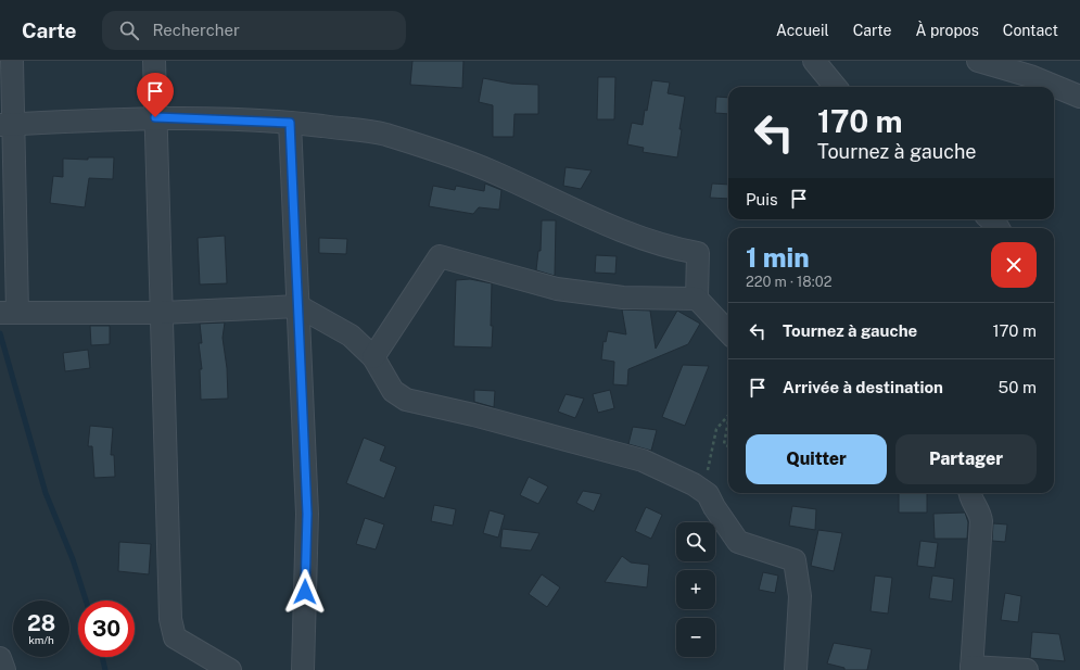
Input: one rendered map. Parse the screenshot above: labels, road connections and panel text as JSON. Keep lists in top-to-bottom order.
{
  "page": {
    "header": "Carte",
    "search": "Rechercher",
    "nav": [
      "Accueil",
      "Carte",
      "À propos",
      "Contact"
    ],
    "turn": ["170 m", "Tournez à gauche"],
    "then": "Puis",
    "heading": ["1 min", "220 m · 18:02"],
    "list": [
      {
        "name": "Tournez à gauche",
        "value": "170 m"
      },
      {
        "name": "Arrivée à destination",
        "value": "50 m"
      }
    ],
    "buttons": ["Quitter", "Partager"],
    "map_buttons": ["+", "−"],
    "speed": "28 km/h",
    "limit": "30"
  }
}
